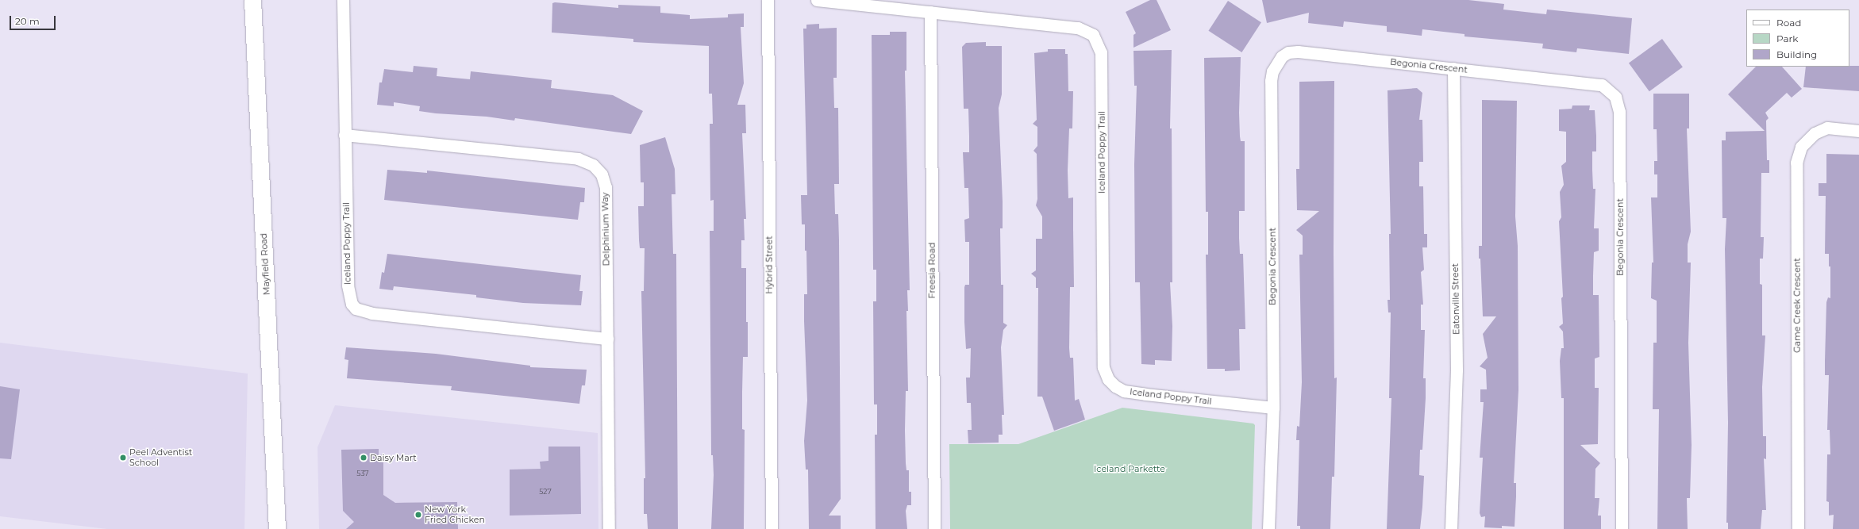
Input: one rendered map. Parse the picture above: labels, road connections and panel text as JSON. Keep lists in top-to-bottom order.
{
  "streets": {
    "main road": ["Mayfield Road"],
    "street": [
      "Begonia Crescent",
      "Iceland Poppy Trail",
      "Delphinium Way",
      "Hybrid Street",
      "Freesia Road",
      "Eatonville Street",
      "Game Creek Crescent"
    ]
  },
  "crossings": [
    ["Begonia Crescent", "Iceland Poppy Trail"],
    ["Begonia Crescent", "Eatonville Street"],
    ["Iceland Poppy Trail", "Delphinium Way"],
    ["Iceland Poppy Trail", "Freesia Road"]
  ],
  "parks": ["Iceland Parkette"],
  "places": ["Peel Adventist School", "Daisy Mart", "New York Fried Chicken"],
  "house_numbers": ["537", "527"],
  "legend": ["Road", "Park", "Building"],
  "scale_bar": "20 m"
}
